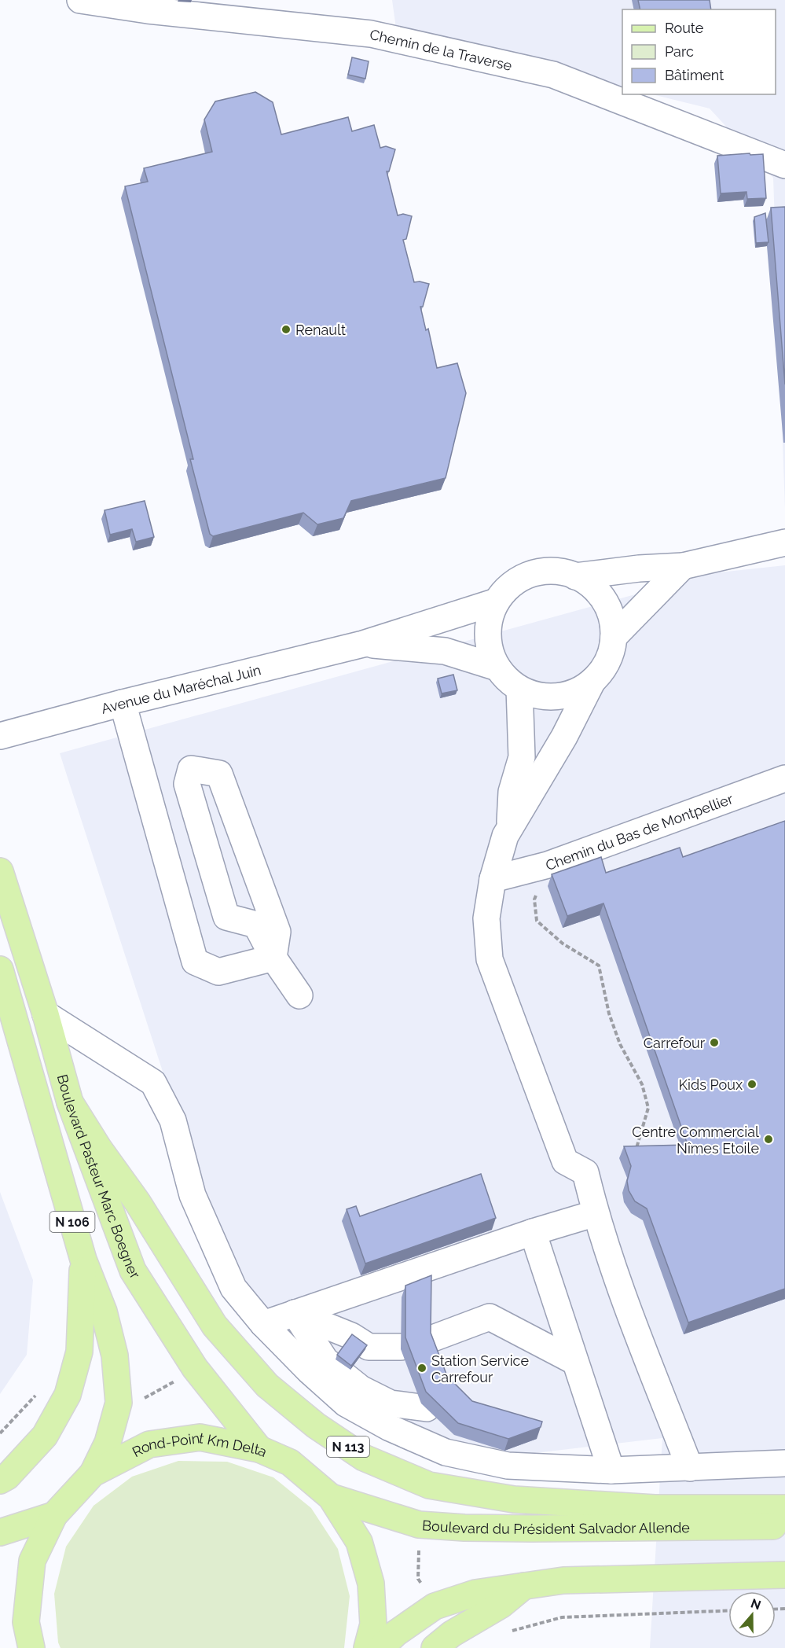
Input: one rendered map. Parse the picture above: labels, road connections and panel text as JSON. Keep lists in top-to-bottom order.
{
  "streets": {
    "main road": [
      "Boulevard Pasteur Marc Boegner",
      "N 106",
      "N 113",
      "Rond-Point Km Delta",
      "Boulevard du Président Salvador Allende"
    ],
    "street": ["Chemin de la Traverse", "Avenue du Maréchal Juin", "Chemin du Bas de Montpellier"]
  },
  "crossings": [
    ["Boulevard Pasteur Marc Boegner", "N 113"],
    ["Boulevard Pasteur Marc Boegner", "Rond-Point Km Delta"],
    ["N 106", "Rond-Point Km Delta"],
    ["Rond-Point Km Delta", "Boulevard du Président Salvador Allende"]
  ],
  "places": [
    "Renault",
    "Carrefour",
    "Kids Poux",
    "Centre Commercial Nîmes Etoile",
    "Station Service Carrefour"
  ],
  "legend": ["Route", "Parc", "Bâtiment"],
  "north": "top"
}
